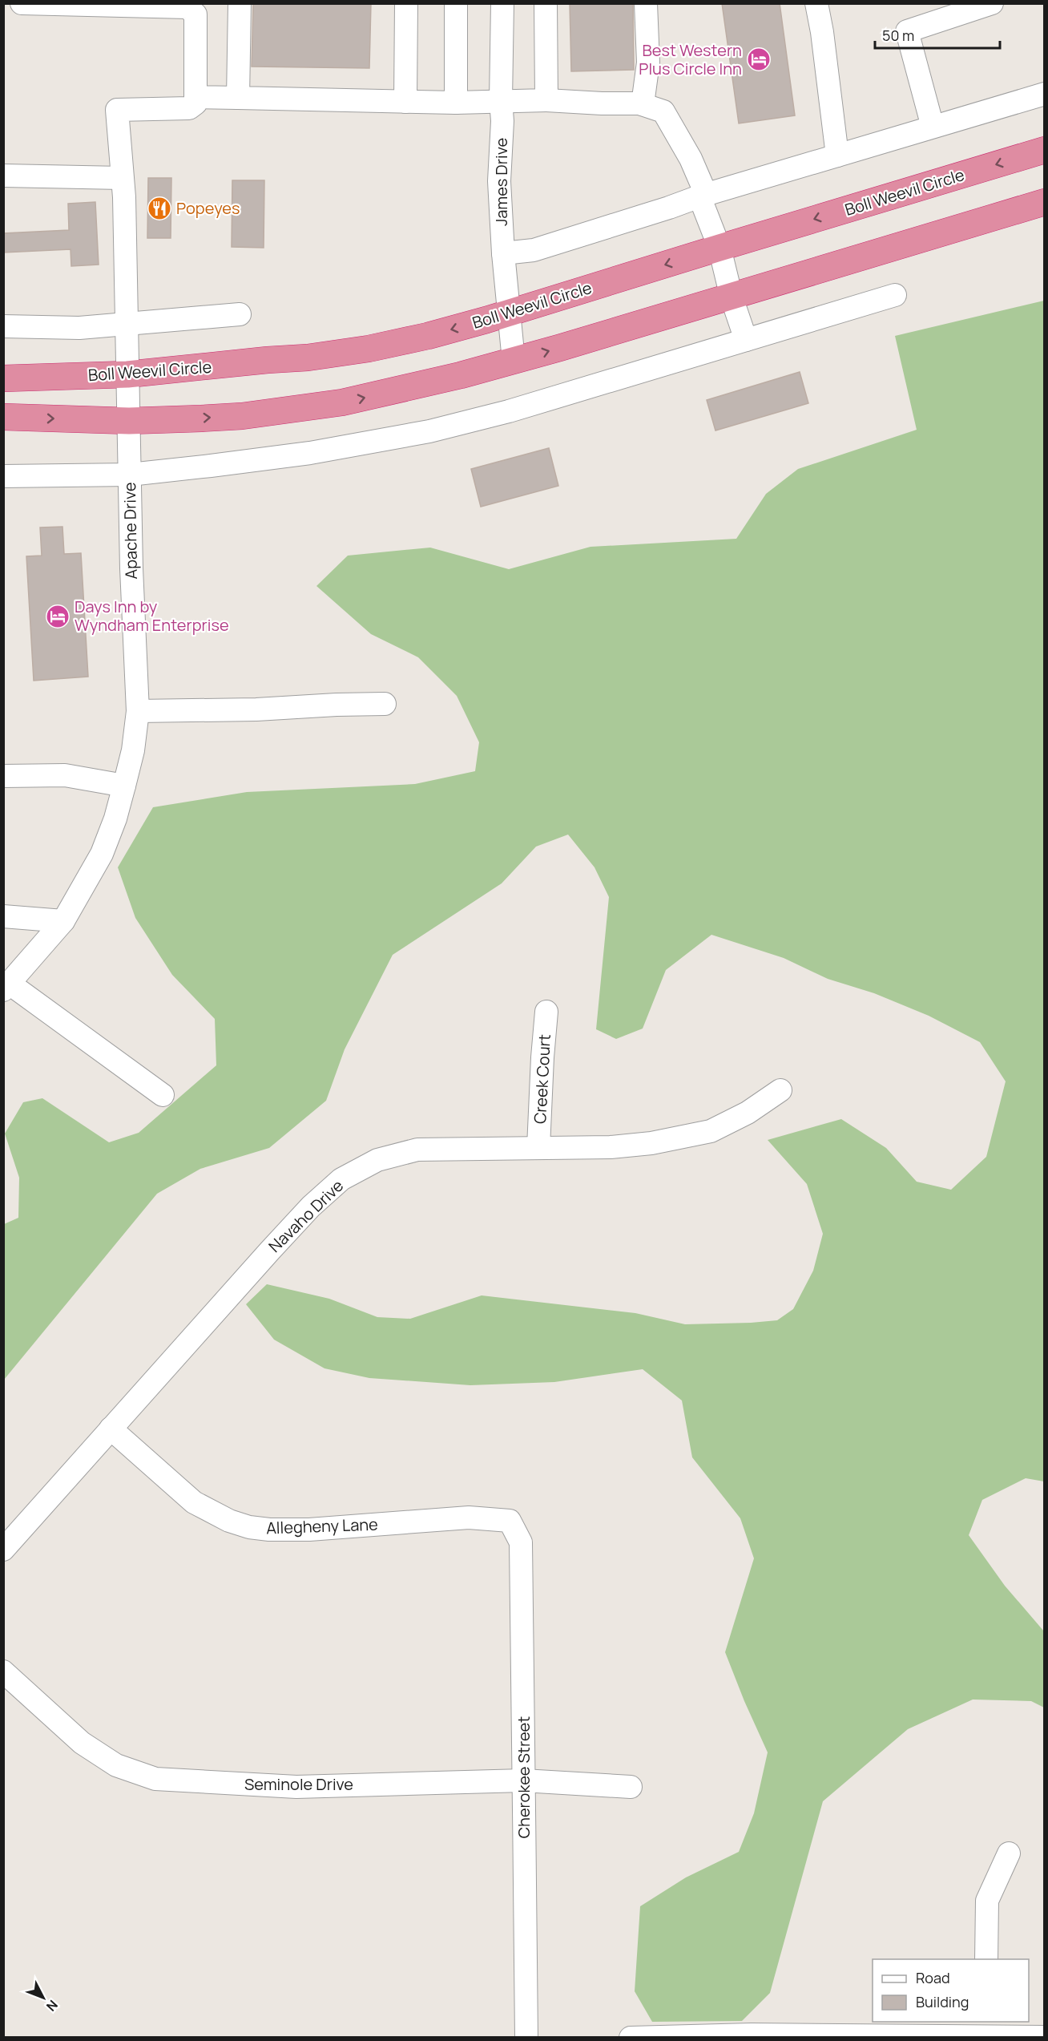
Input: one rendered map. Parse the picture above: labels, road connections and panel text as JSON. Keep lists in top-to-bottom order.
{
  "streets": {
    "highway": ["Boll Weevil Circle"],
    "street": [
      "James Drive",
      "Apache Drive",
      "Creek Court",
      "Navaho Drive",
      "Allegheny Lane",
      "Cherokee Street",
      "Seminole Drive"
    ]
  },
  "crossings": [
    ["James Drive", "Boll Weevil Circle"],
    ["Boll Weevil Circle", "Apache Drive"],
    ["Creek Court", "Navaho Drive"],
    ["Navaho Drive", "Allegheny Lane"],
    ["Allegheny Lane", "Cherokee Street"],
    ["Cherokee Street", "Seminole Drive"]
  ],
  "places": {
    "hotel": ["Best Western Plus Circle Inn", "Days Inn by Wyndham Enterprise"],
    "restaurant": ["Popeyes"]
  },
  "legend": ["Road", "Building"],
  "scale_bar": "50 m",
  "north": "bottom right"
}
